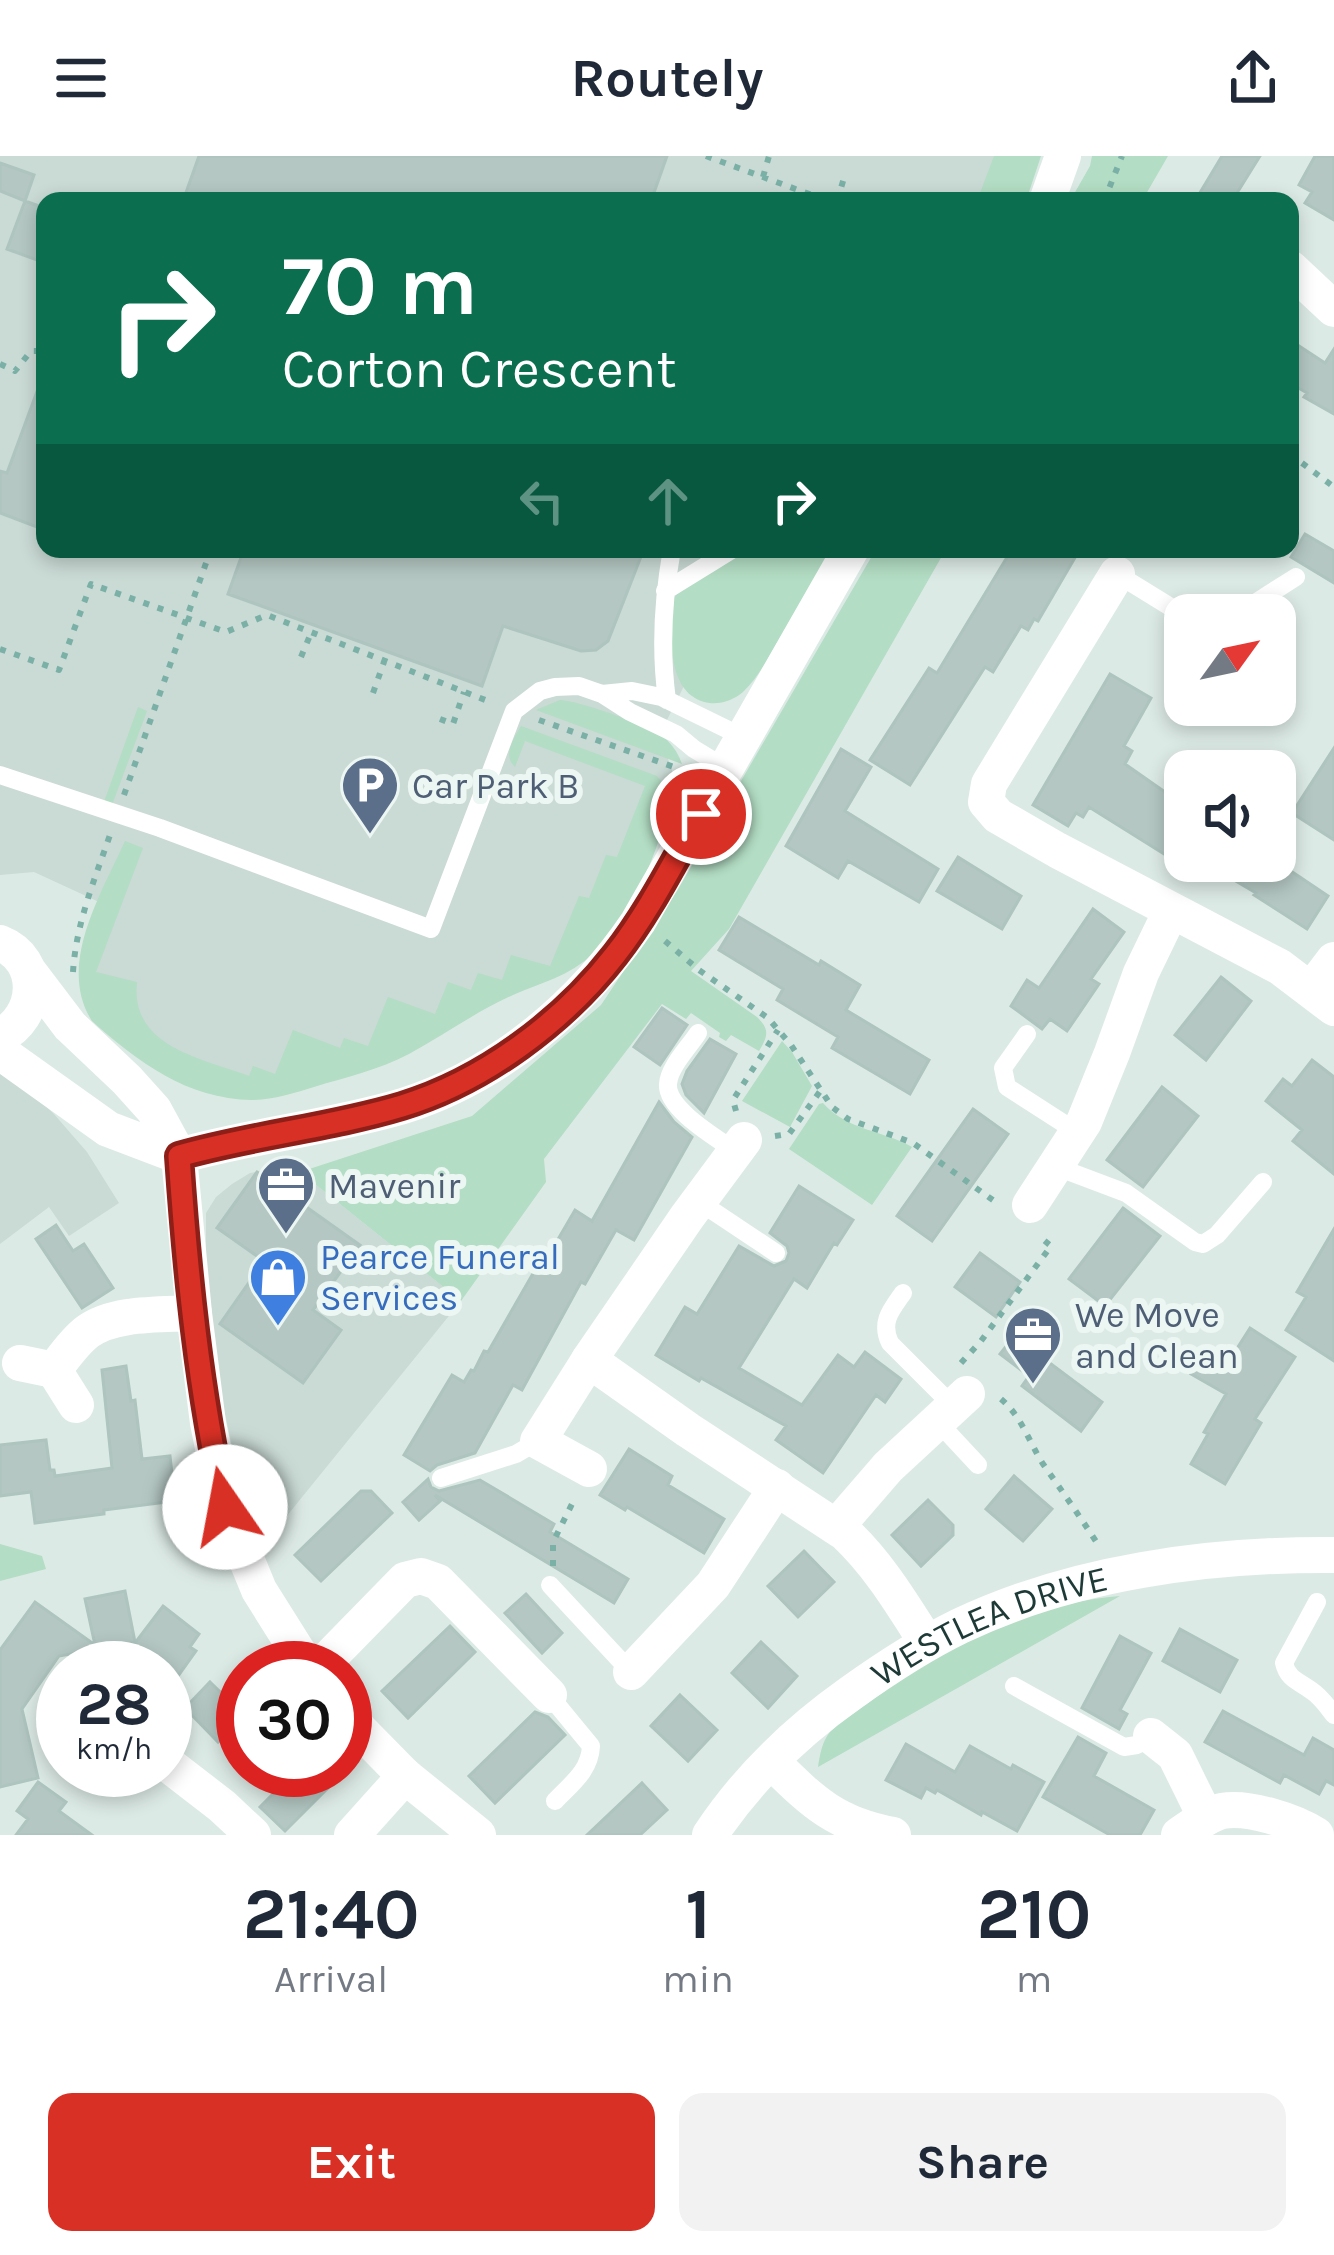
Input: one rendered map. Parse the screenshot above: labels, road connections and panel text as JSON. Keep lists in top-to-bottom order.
{
  "streets": {
    "street": ["WESTLEA DRIVE"]
  },
  "places": {
    "parking": ["Car Park B"],
    "office": ["Mavenir", "We Move and Clean"],
    "shop": ["Pearce Funeral Services"]
  },
  "north": "top right",
  "page": {
    "header": "Routely",
    "turn": ["70 m", "Corton Crescent"],
    "speed": "28 km/h",
    "limit": "30",
    "eta": [
      "21:40",
      "Arrival",
      "1",
      "min",
      "210",
      "m"
    ],
    "buttons": ["Exit", "Share"]
  }
}
